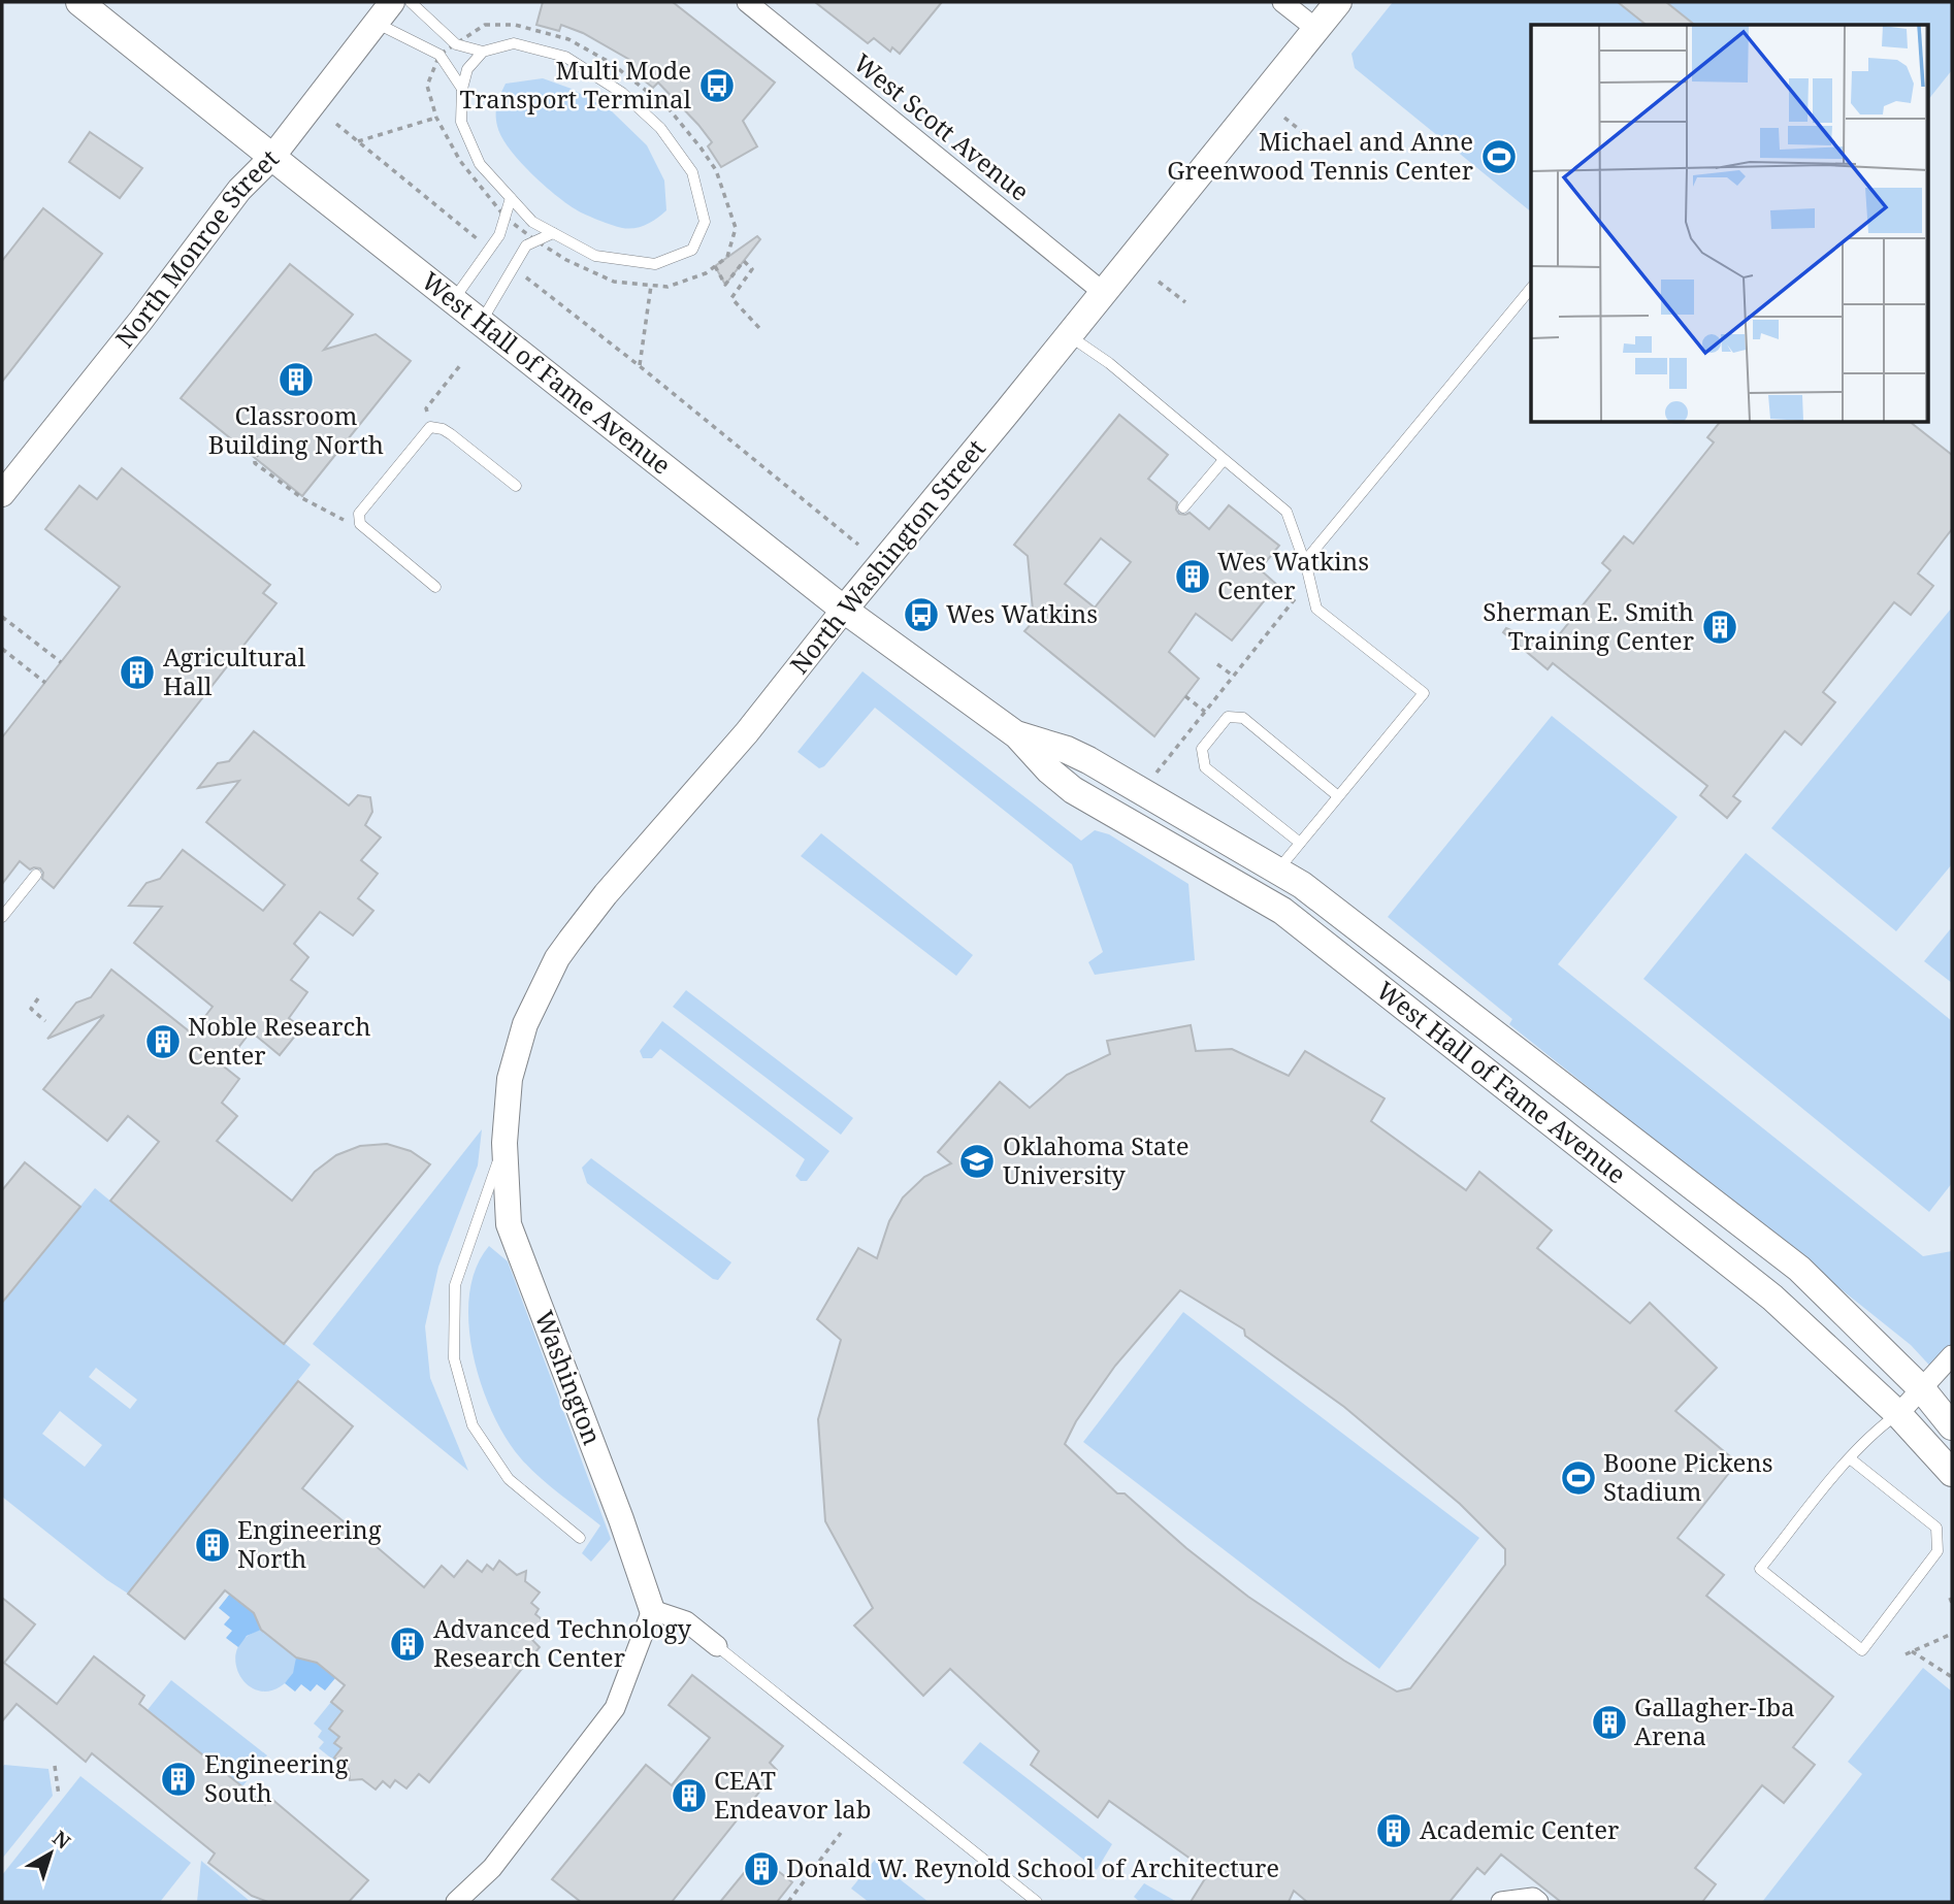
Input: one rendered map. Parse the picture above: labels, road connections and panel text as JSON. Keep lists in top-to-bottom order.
{
  "streets": {
    "main road": ["West Hall of Fame Avenue", "North Washington Street"],
    "street": ["West Scott Avenue", "North Monroe Street", "Washington"]
  },
  "crossings": [
    ["West Scott Avenue", "North Washington Street"],
    ["North Monroe Street", "West Hall of Fame Avenue"],
    ["West Hall of Fame Avenue", "North Washington Street"],
    ["North Washington Street", "Washington"]
  ],
  "places": {
    "bus stop": ["Multi Mode Transport Terminal", "Wes Watkins"],
    "sports": ["Michael and Anne Greenwood Tennis Center", "Boone Pickens Stadium"],
    "building": [
      "Classroom Building North",
      "Wes Watkins Center",
      "Sherman E. Smith Training Center",
      "Agricultural Hall",
      "Noble Research Center",
      "Engineering North",
      "Advanced Technology Research Center",
      "Gallagher-Iba Arena",
      "Engineering South",
      "CEAT Endeavor lab",
      "Academic Center",
      "Donald W. Reynold School of Architecture"
    ],
    "school or university": ["Oklahoma State University"]
  },
  "north": "top right"
}
